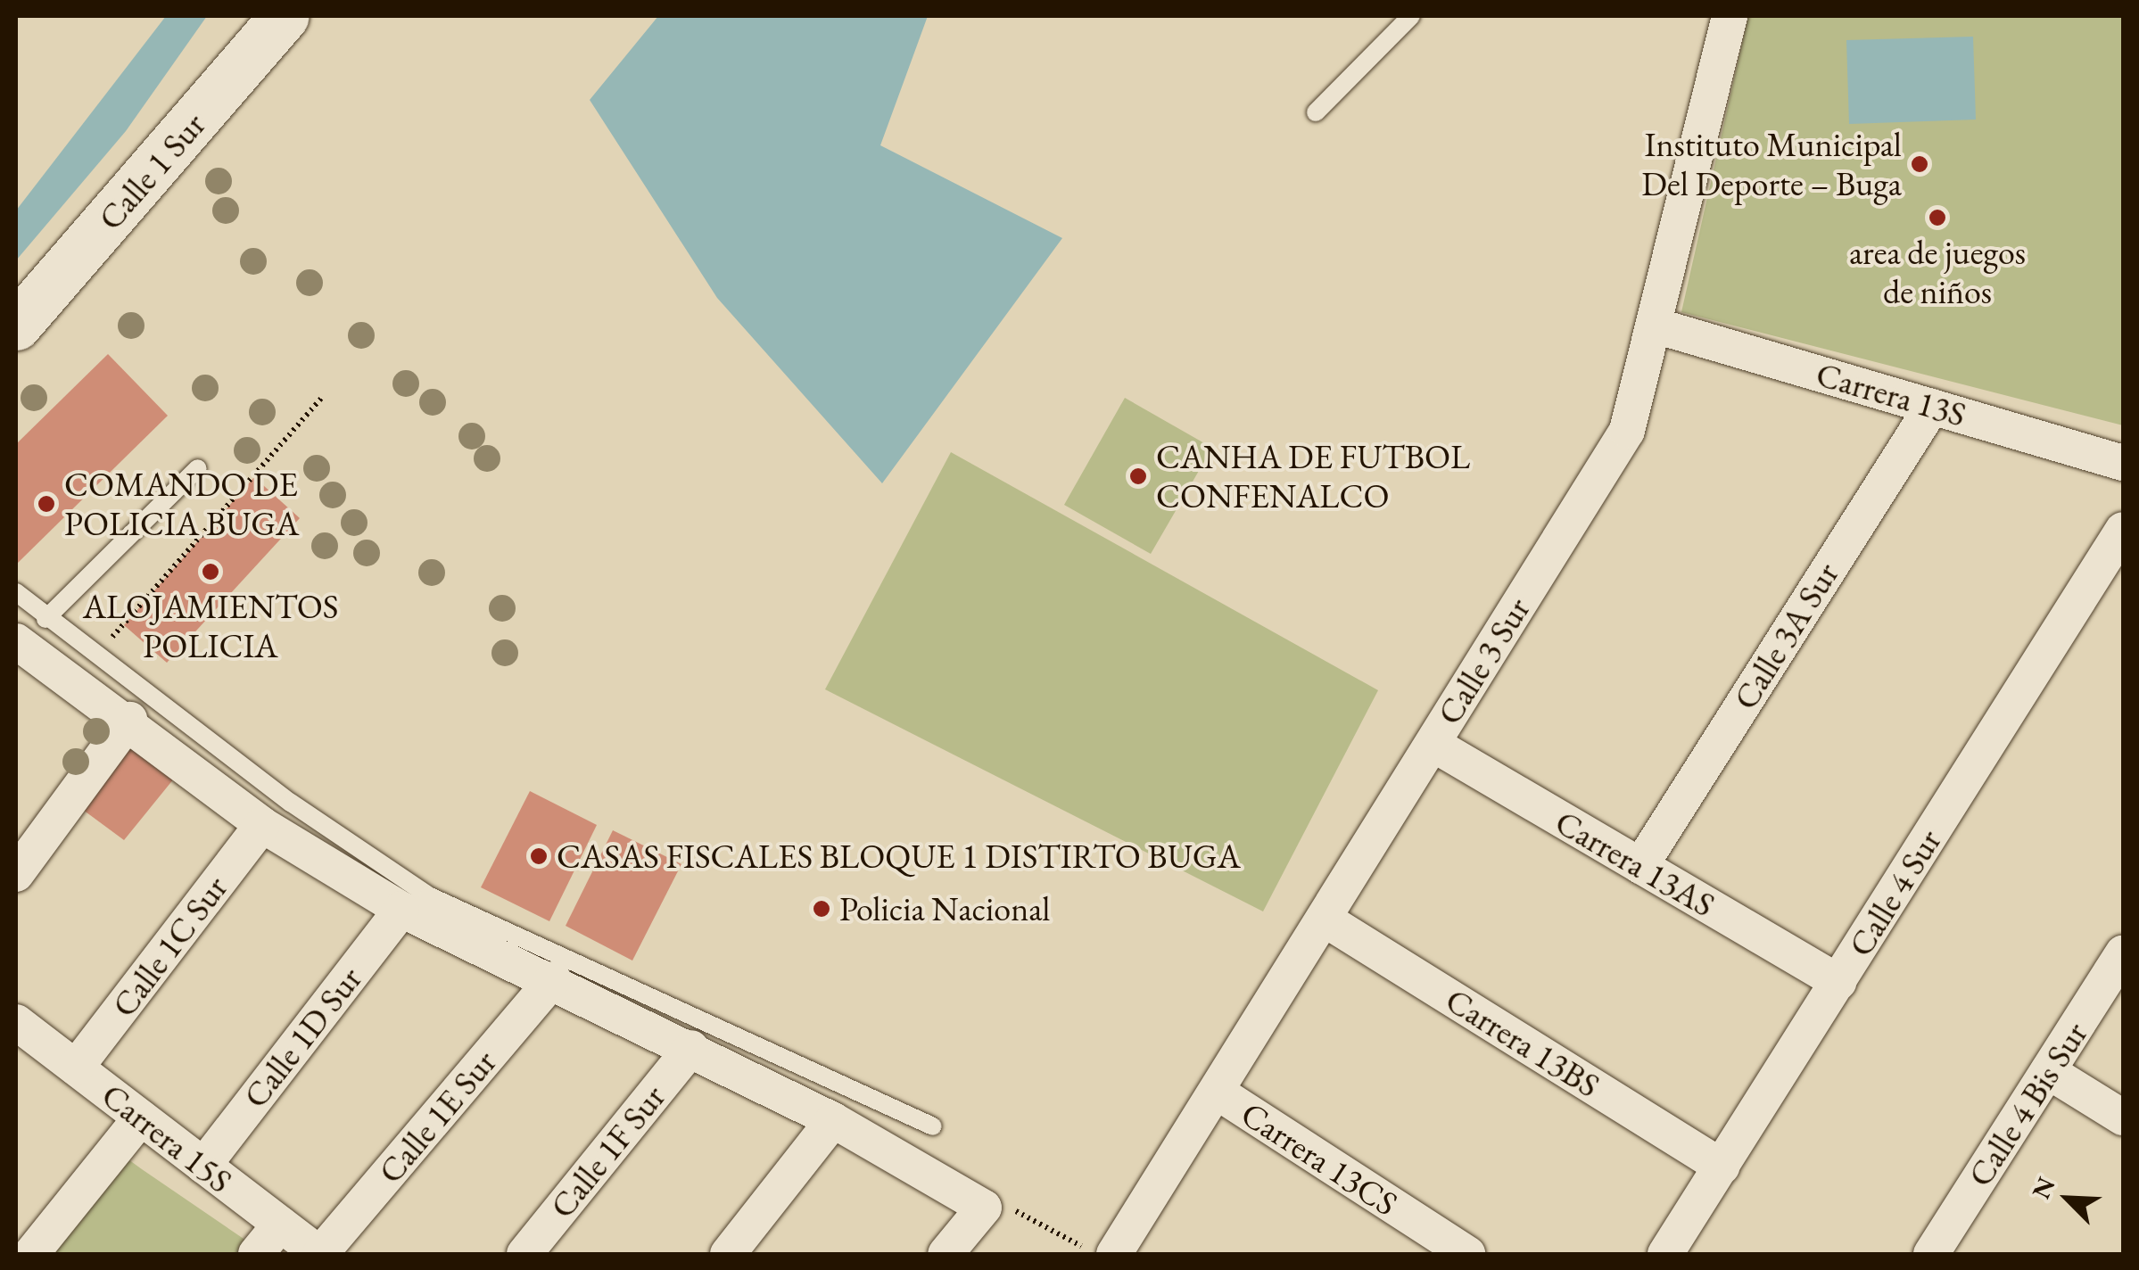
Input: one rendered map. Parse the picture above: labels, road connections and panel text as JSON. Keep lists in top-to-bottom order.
{
  "streets": {
    "main road": ["Calle 1 Sur"],
    "street": [
      "Carrera 13S",
      "Calle 3A Sur",
      "Calle 3 Sur",
      "Carrera 13AS",
      "Calle 4 Sur",
      "Calle 1C Sur",
      "Calle 1D Sur",
      "Carrera 13BS",
      "Calle 4 Bis Sur",
      "Calle 1E Sur",
      "Carrera 15S",
      "Calle 1F Sur",
      "Carrera 13CS"
    ]
  },
  "crossings": [
    ["Carrera 13S", "Calle 3A Sur"],
    ["Carrera 13S", "Calle 3 Sur"],
    ["Calle 3A Sur", "Carrera 13AS"],
    ["Calle 3 Sur", "Carrera 13AS"],
    ["Calle 3 Sur", "Carrera 13BS"],
    ["Calle 3 Sur", "Carrera 13CS"],
    ["Carrera 13AS", "Calle 4 Sur"],
    ["Calle 4 Sur", "Carrera 13BS"],
    ["Calle 1C Sur", "Carrera 15S"],
    ["Calle 1D Sur", "Carrera 15S"],
    ["Calle 1E Sur", "Carrera 15S"]
  ],
  "places": [
    "Instituto Municipal Del Deporte – Buga",
    "area de juegos de niños",
    "CANHA DE FUTBOL CONFENALCO",
    "COMANDO DE POLICIA BUGA",
    "ALOJAMIENTOS POLICIA",
    "CASAS FISCALES BLOQUE 1 DISTIRTO BUGA",
    "Policia Nacional"
  ],
  "north": "top left"
}
